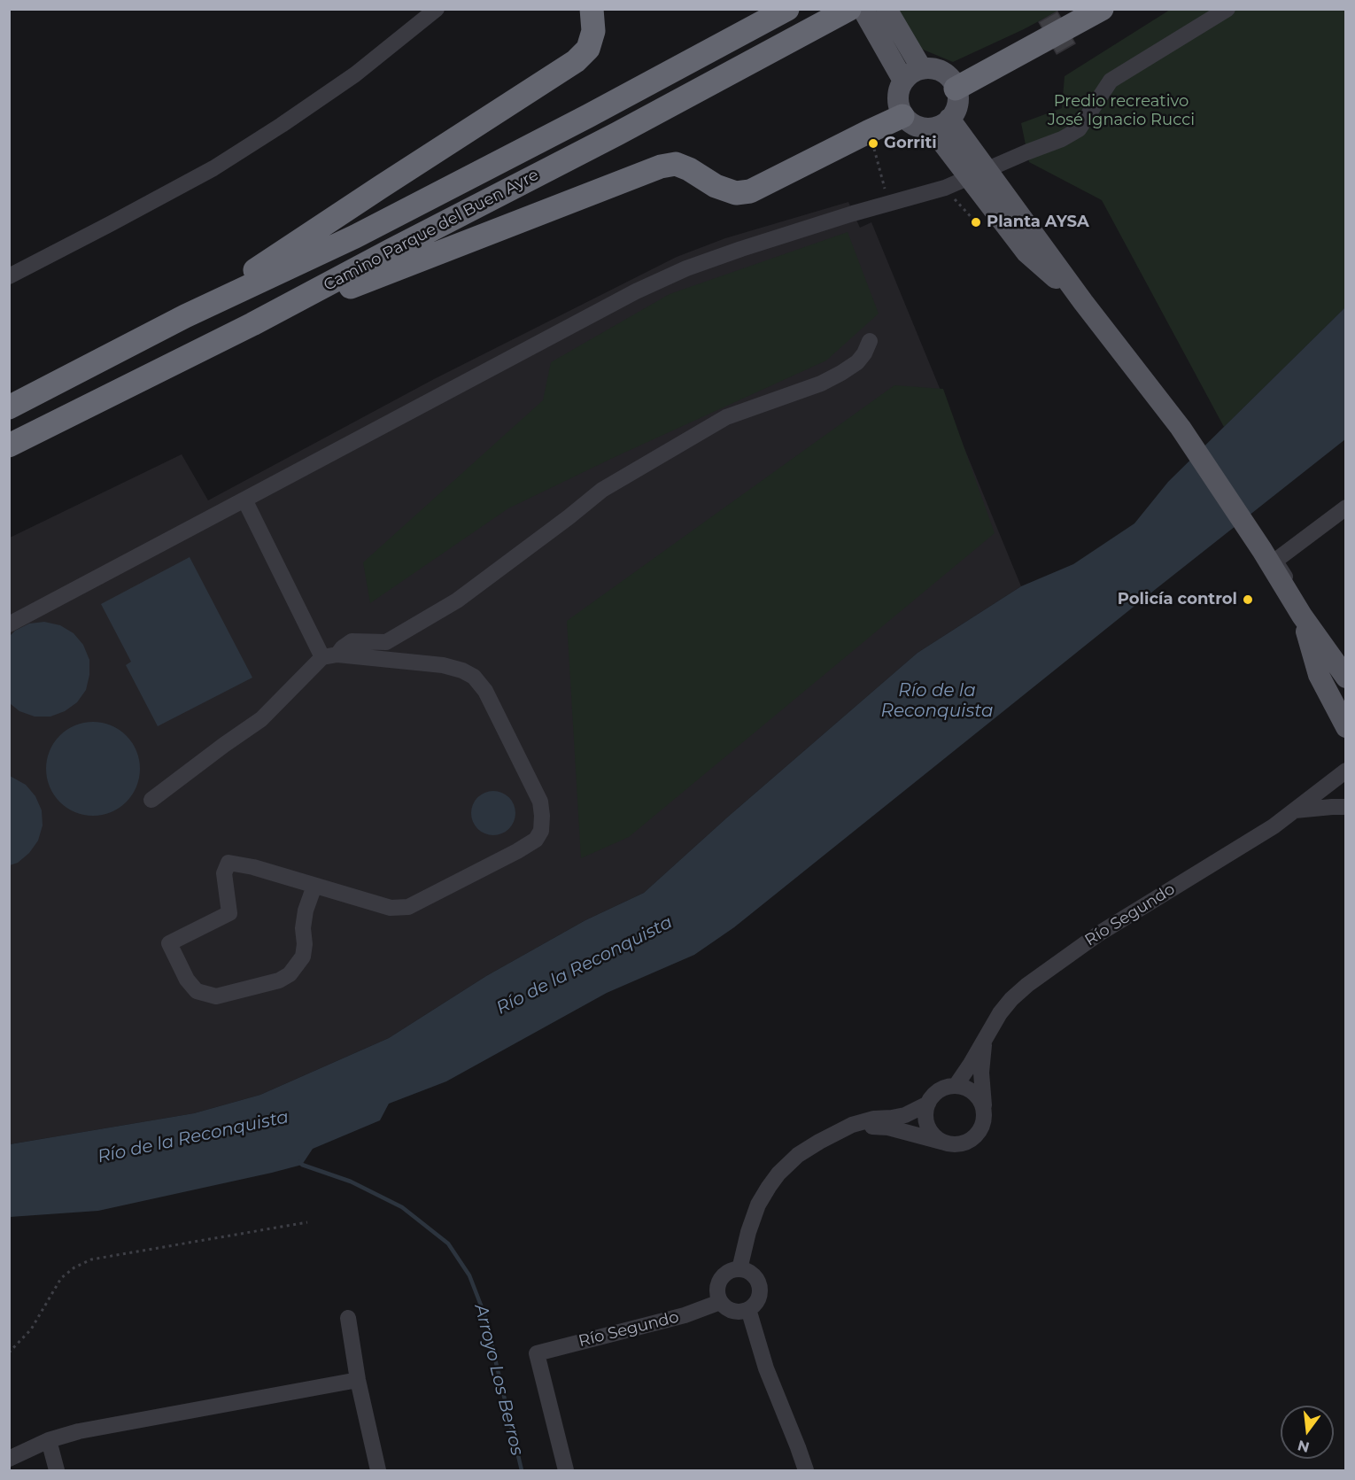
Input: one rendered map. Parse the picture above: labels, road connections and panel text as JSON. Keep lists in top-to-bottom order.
{
  "streets": {
    "highway": ["Camino Parque del Buen Ayre"],
    "street": ["Río Segundo"]
  },
  "water": ["Río de la Reconquista", "Arroyo Los Berros"],
  "parks": ["Predio recreativo José Ignacio Rucci"],
  "places": ["Gorriti", "Planta AYSA", "Policía control"],
  "north": "bottom"
}
